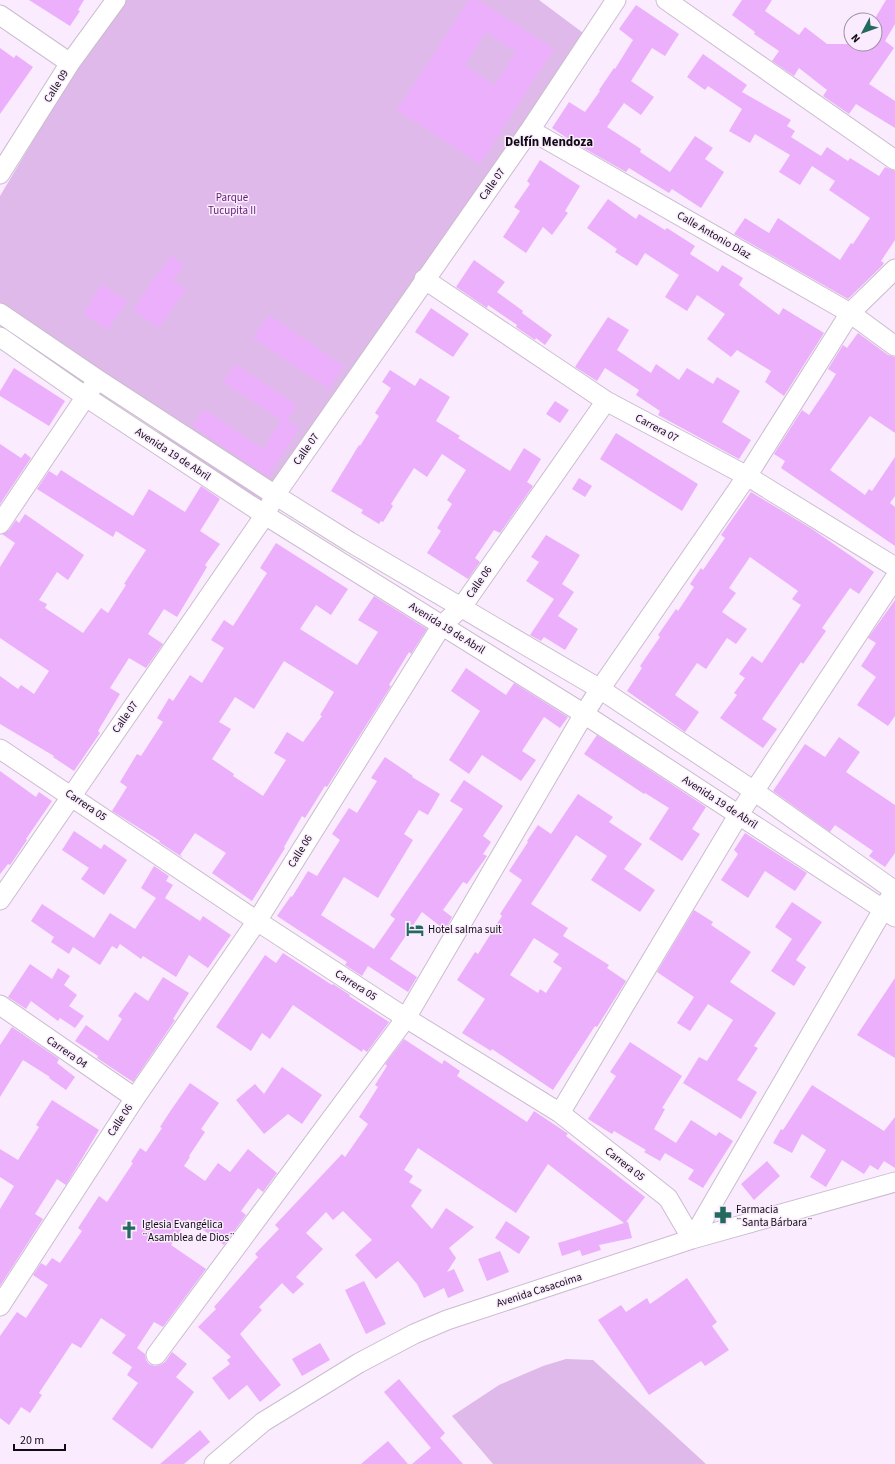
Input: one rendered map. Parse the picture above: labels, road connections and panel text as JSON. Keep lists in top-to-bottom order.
{
  "streets": {
    "street": [
      "Calle 09",
      "Calle 07",
      "Calle Antonio Díaz",
      "Carrera 07",
      "Avenida 19 de Abril",
      "Calle 06",
      "Carrera 05",
      "Carrera 04",
      "Avenida Casacoima"
    ]
  },
  "crossings": [
    ["Calle 07", "Calle Antonio Díaz"],
    ["Calle 07", "Carrera 07"],
    ["Calle 07", "Avenida 19 de Abril"],
    ["Calle 07", "Carrera 05"],
    ["Carrera 07", "Calle 06"],
    ["Avenida 19 de Abril", "Calle 06"],
    ["Calle 06", "Carrera 05"],
    ["Calle 06", "Carrera 04"],
    ["Carrera 05", "Avenida Casacoima"]
  ],
  "districts": ["Delfín Mendoza"],
  "parks": ["Parque Tucupita II"],
  "places": {
    "hotel": ["Hotel salma suit"],
    "pharmacy": ["Farmacia ¨Santa Bárbara¨"],
    "church": ["Iglesia Evangélica ¨Asamblea de Dios¨"]
  },
  "scale_bar": "20 m",
  "north": "bottom left"
}
